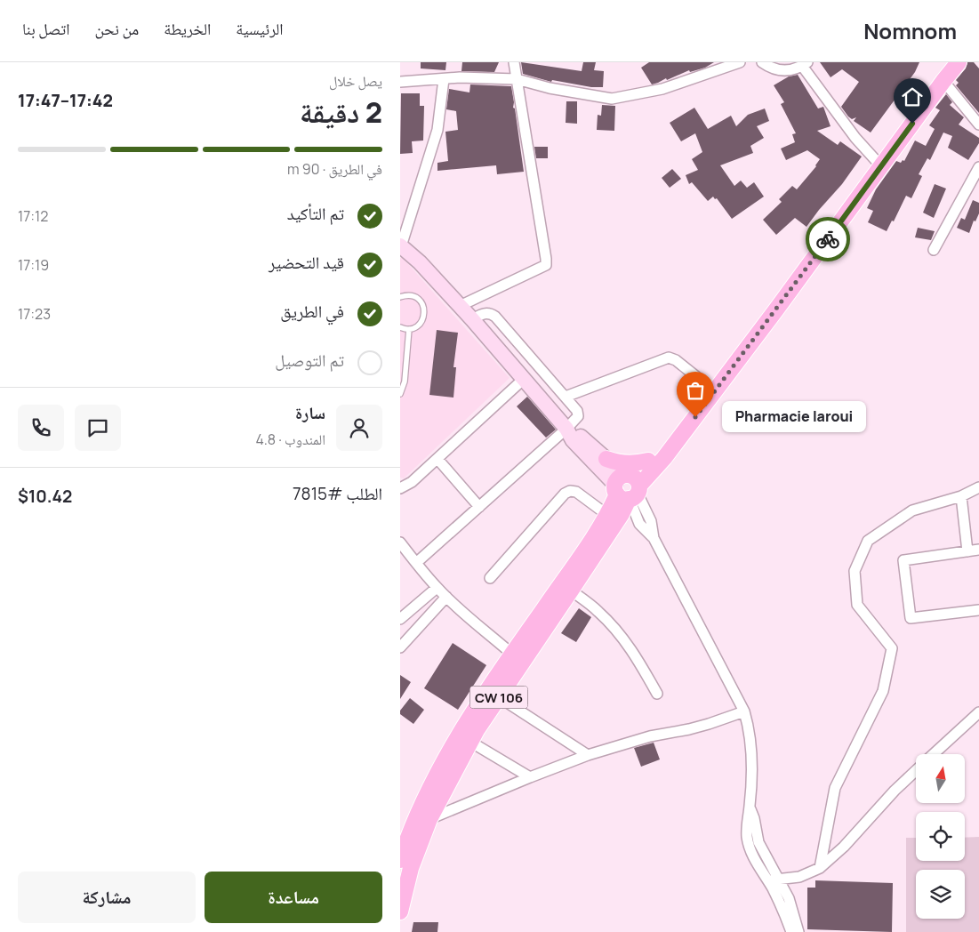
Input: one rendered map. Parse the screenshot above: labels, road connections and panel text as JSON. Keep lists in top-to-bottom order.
{
  "streets": {
    "main road": ["CW 106"]
  },
  "places": ["Pharmacie laroui"],
  "north": "top",
  "page": {
    "header": "Nomnom",
    "nav": [
      "الرئيسية",
      "الخريطة",
      "من نحن",
      "اتصل بنا"
    ],
    "heading": ["2 دقيقة", "يصل خلال", "17:42–17:47"],
    "panel": [
      "سارة",
      "المندوب · 4.8",
      "الطلب #7815",
      "$10.42"
    ],
    "bar": "في الطريق · 90 m",
    "list": [
      ["تم التأكيد", "17:12"],
      ["قيد التحضير", "17:19"],
      ["في الطريق", "17:23"],
      "تم التوصيل"
    ],
    "bubble": "Pharmacie laroui",
    "buttons": ["مساعدة", "مشاركة"]
  }
}
